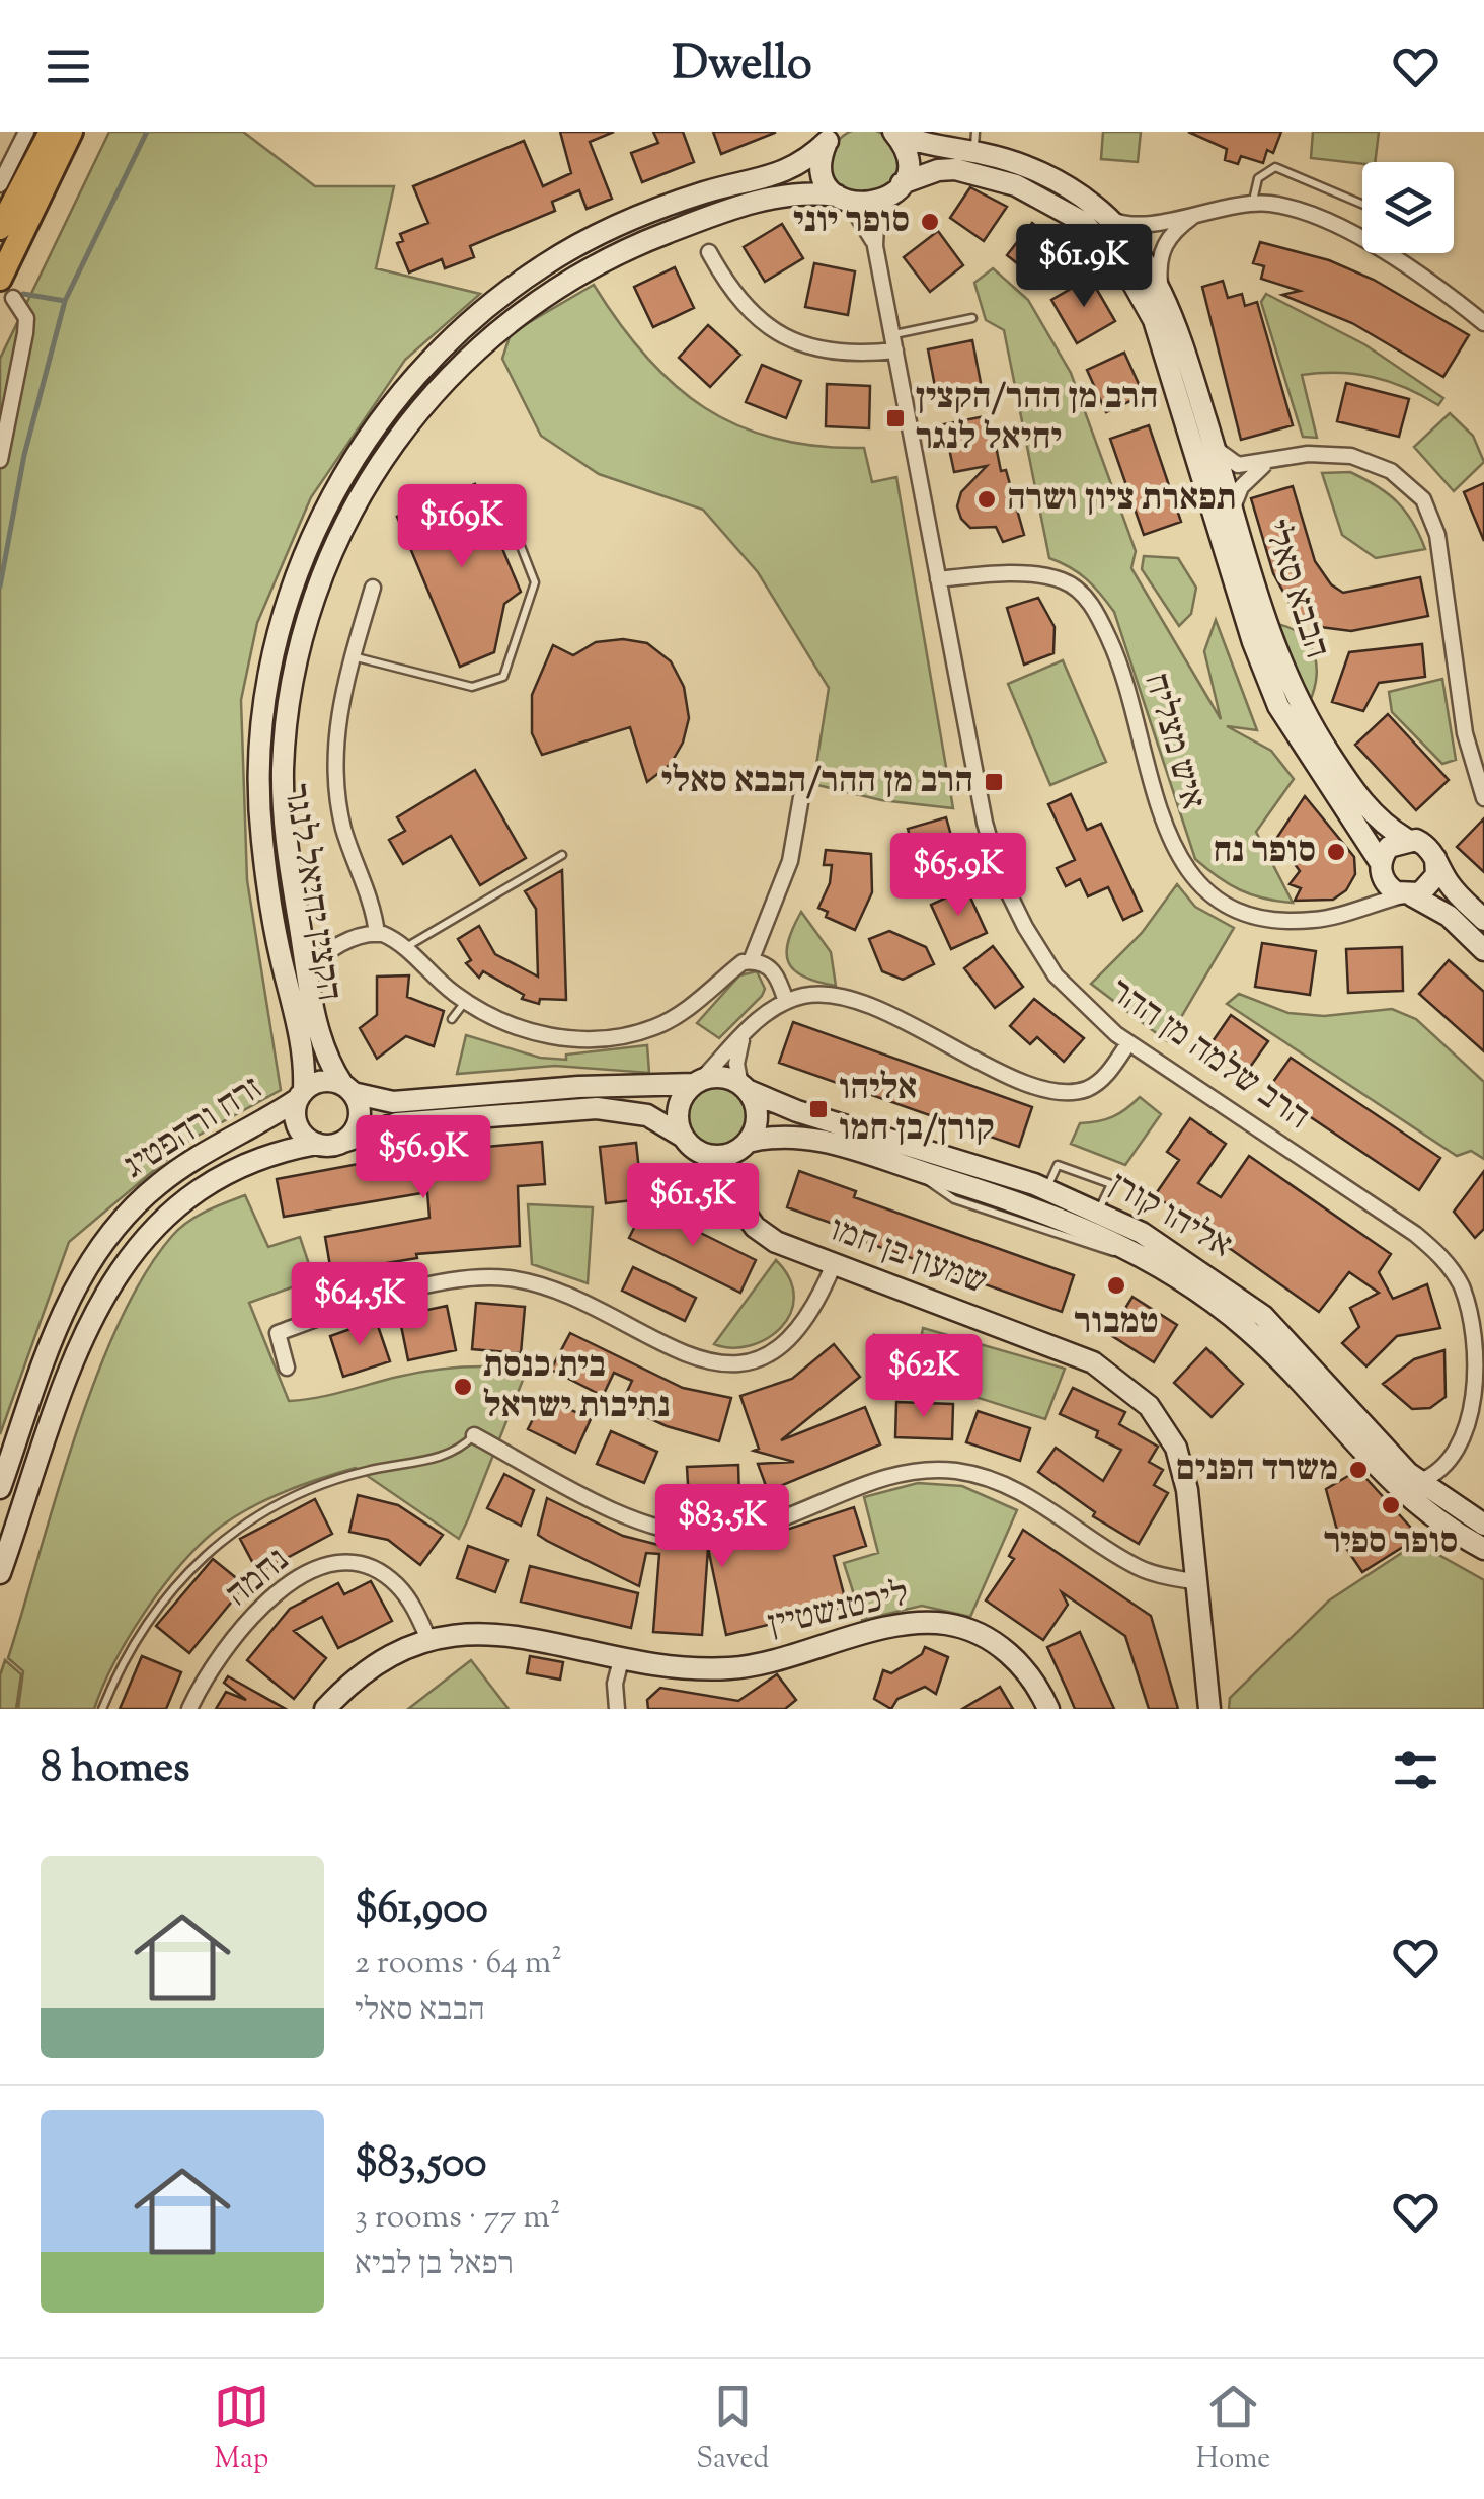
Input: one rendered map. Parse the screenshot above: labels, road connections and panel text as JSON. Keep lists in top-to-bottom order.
{
  "streets": {
    "street": [
      "הבבא סאלי",
      "איש מצליח",
      "הקצין יחיאל לנגר",
      "הרב שלמה מן ההר",
      "זרח ורהפטיג",
      "אליהו קורן",
      "שמעון בן חמו",
      "נחמה",
      "ליכטנשטיין"
    ]
  },
  "crossings": [
    ["הבבא סאלי", "איש מצליח"],
    ["הבבא סאלי", "הקצין יחיאל לנגר"],
    ["איש מצליח", "הרב שלמה מן ההר"],
    ["הקצין יחיאל לנגר", "זרח ורהפטיג"],
    ["הרב שלמה מן ההר", "אליהו קורן"],
    ["אליהו קורן", "שמעון בן חמו"],
    ["נחמה", "ליכטנשטיין"]
  ],
  "places": {
    "other": [
      "סופר יוני",
      "תפארת ציון ושרה",
      "סופר נח",
      "טמבור",
      "בית כנסת נתיבות ישראל",
      "משרד הפנים",
      "סופר ספיר"
    ],
    "transit": ["הרב מן ההר/הקצין יחיאל לנגר", "הרב מן ההר/הבבא סאלי", "אליהו קורן/בן חמו"]
  },
  "page": {
    "header": "Dwello",
    "price": [
      "$61.9K",
      "$169K",
      "$65.9K",
      "$56.9K",
      "$61.5K",
      "$64.5K",
      "$62K",
      "$83.5K"
    ],
    "heading": "8 homes",
    "list": [
      {
        "name": "$61,900",
        "note": "2 rooms · 64 m² · הבבא סאלי"
      },
      {
        "name": "$83,500",
        "note": "3 rooms · 77 m² · רפאל בן לביא"
      }
    ],
    "tabs": ["Map", "Saved", "Home"]
  }
}
